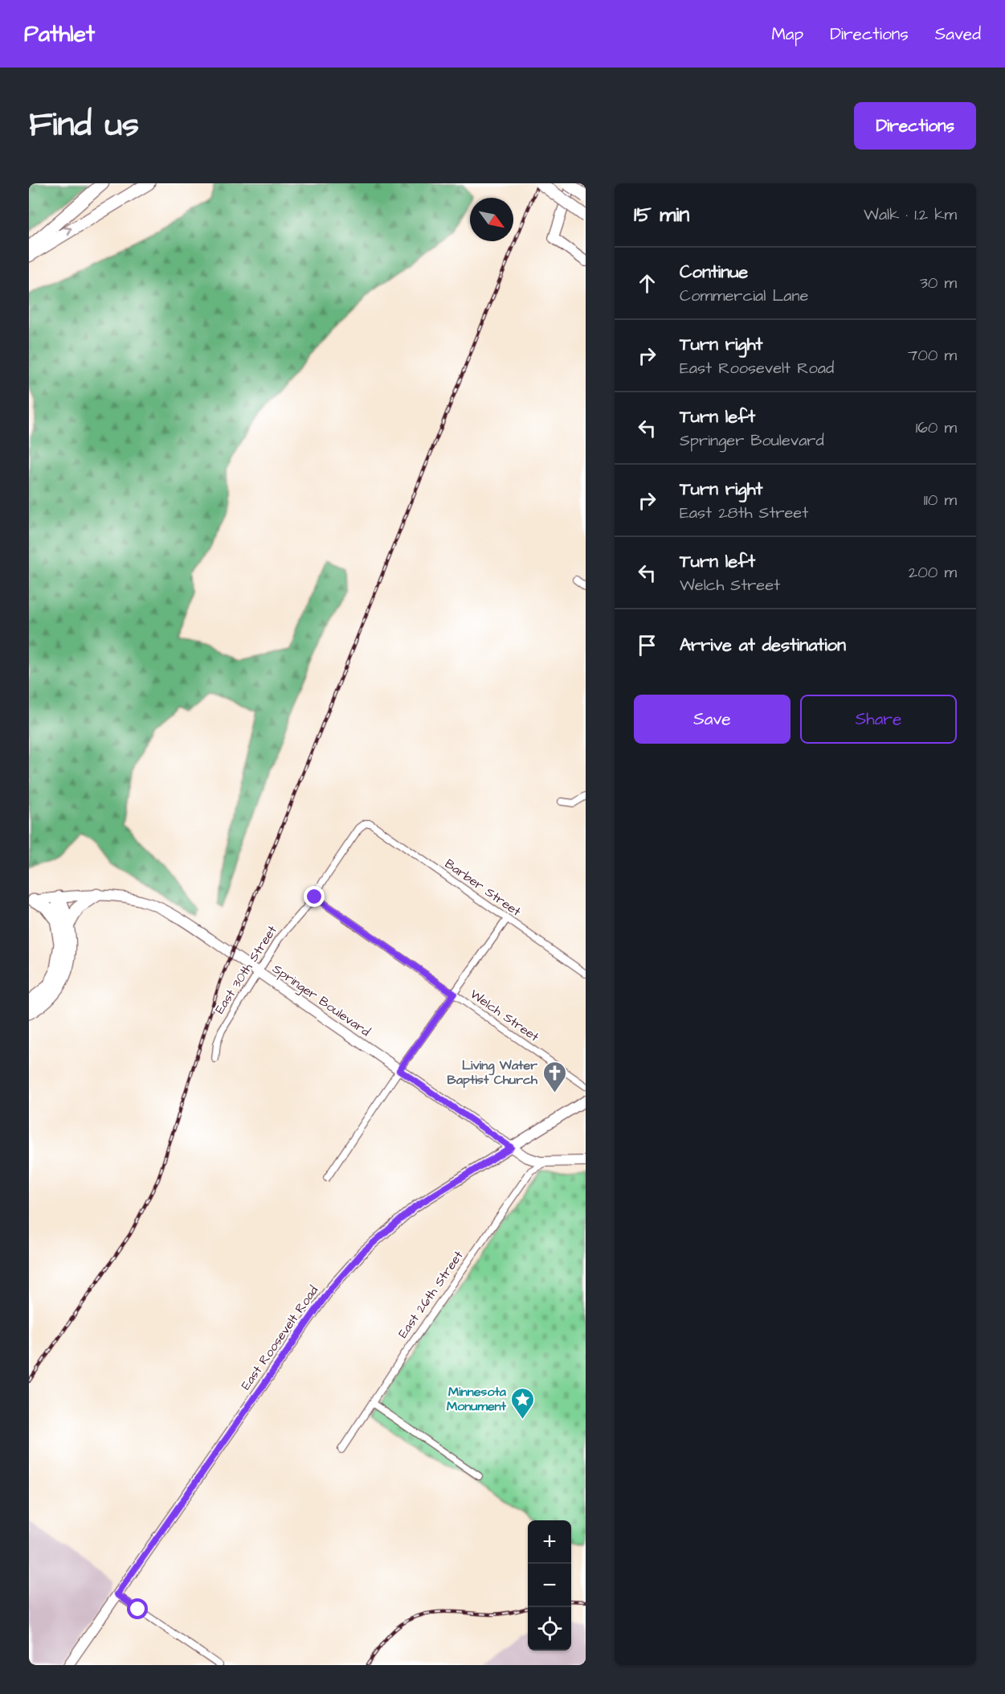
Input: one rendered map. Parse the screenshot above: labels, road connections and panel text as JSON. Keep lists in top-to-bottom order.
{
  "streets": {
    "main road": ["Springer Boulevard", "East Roosevelt Road"],
    "street": [
      "Barber Street",
      "East 30th Street",
      "Welch Street",
      "East 26th Street"
    ]
  },
  "crossings": [
    ["Barber Street", "East 30th Street"],
    ["East 30th Street", "Springer Boulevard"],
    ["East 30th Street", "Welch Street"],
    ["Springer Boulevard", "East 26th Street"],
    ["Springer Boulevard", "East Roosevelt Road"]
  ],
  "places": {
    "church": ["Living Water Baptist Church"],
    "place": ["Minnesota Monument"]
  },
  "north": "bottom right",
  "page": {
    "header": "Pathlet",
    "nav": ["Map", "Directions", "Saved"],
    "title": "Find us",
    "buttons": [
      "Directions",
      ["Save", "Share"]
    ],
    "heading": ["15 min", "Walk · 1.2 km"],
    "list": [
      ["Continue", "Commercial Lane", "30 m"],
      ["Turn right", "East Roosevelt Road", "700 m"],
      ["Turn left", "Springer Boulevard", "160 m"],
      ["Turn right", "East 28th Street", "110 m"],
      ["Turn left", "Welch Street", "200 m"],
      "Arrive at destination"
    ],
    "map_buttons": ["+", "−"]
  }
}
